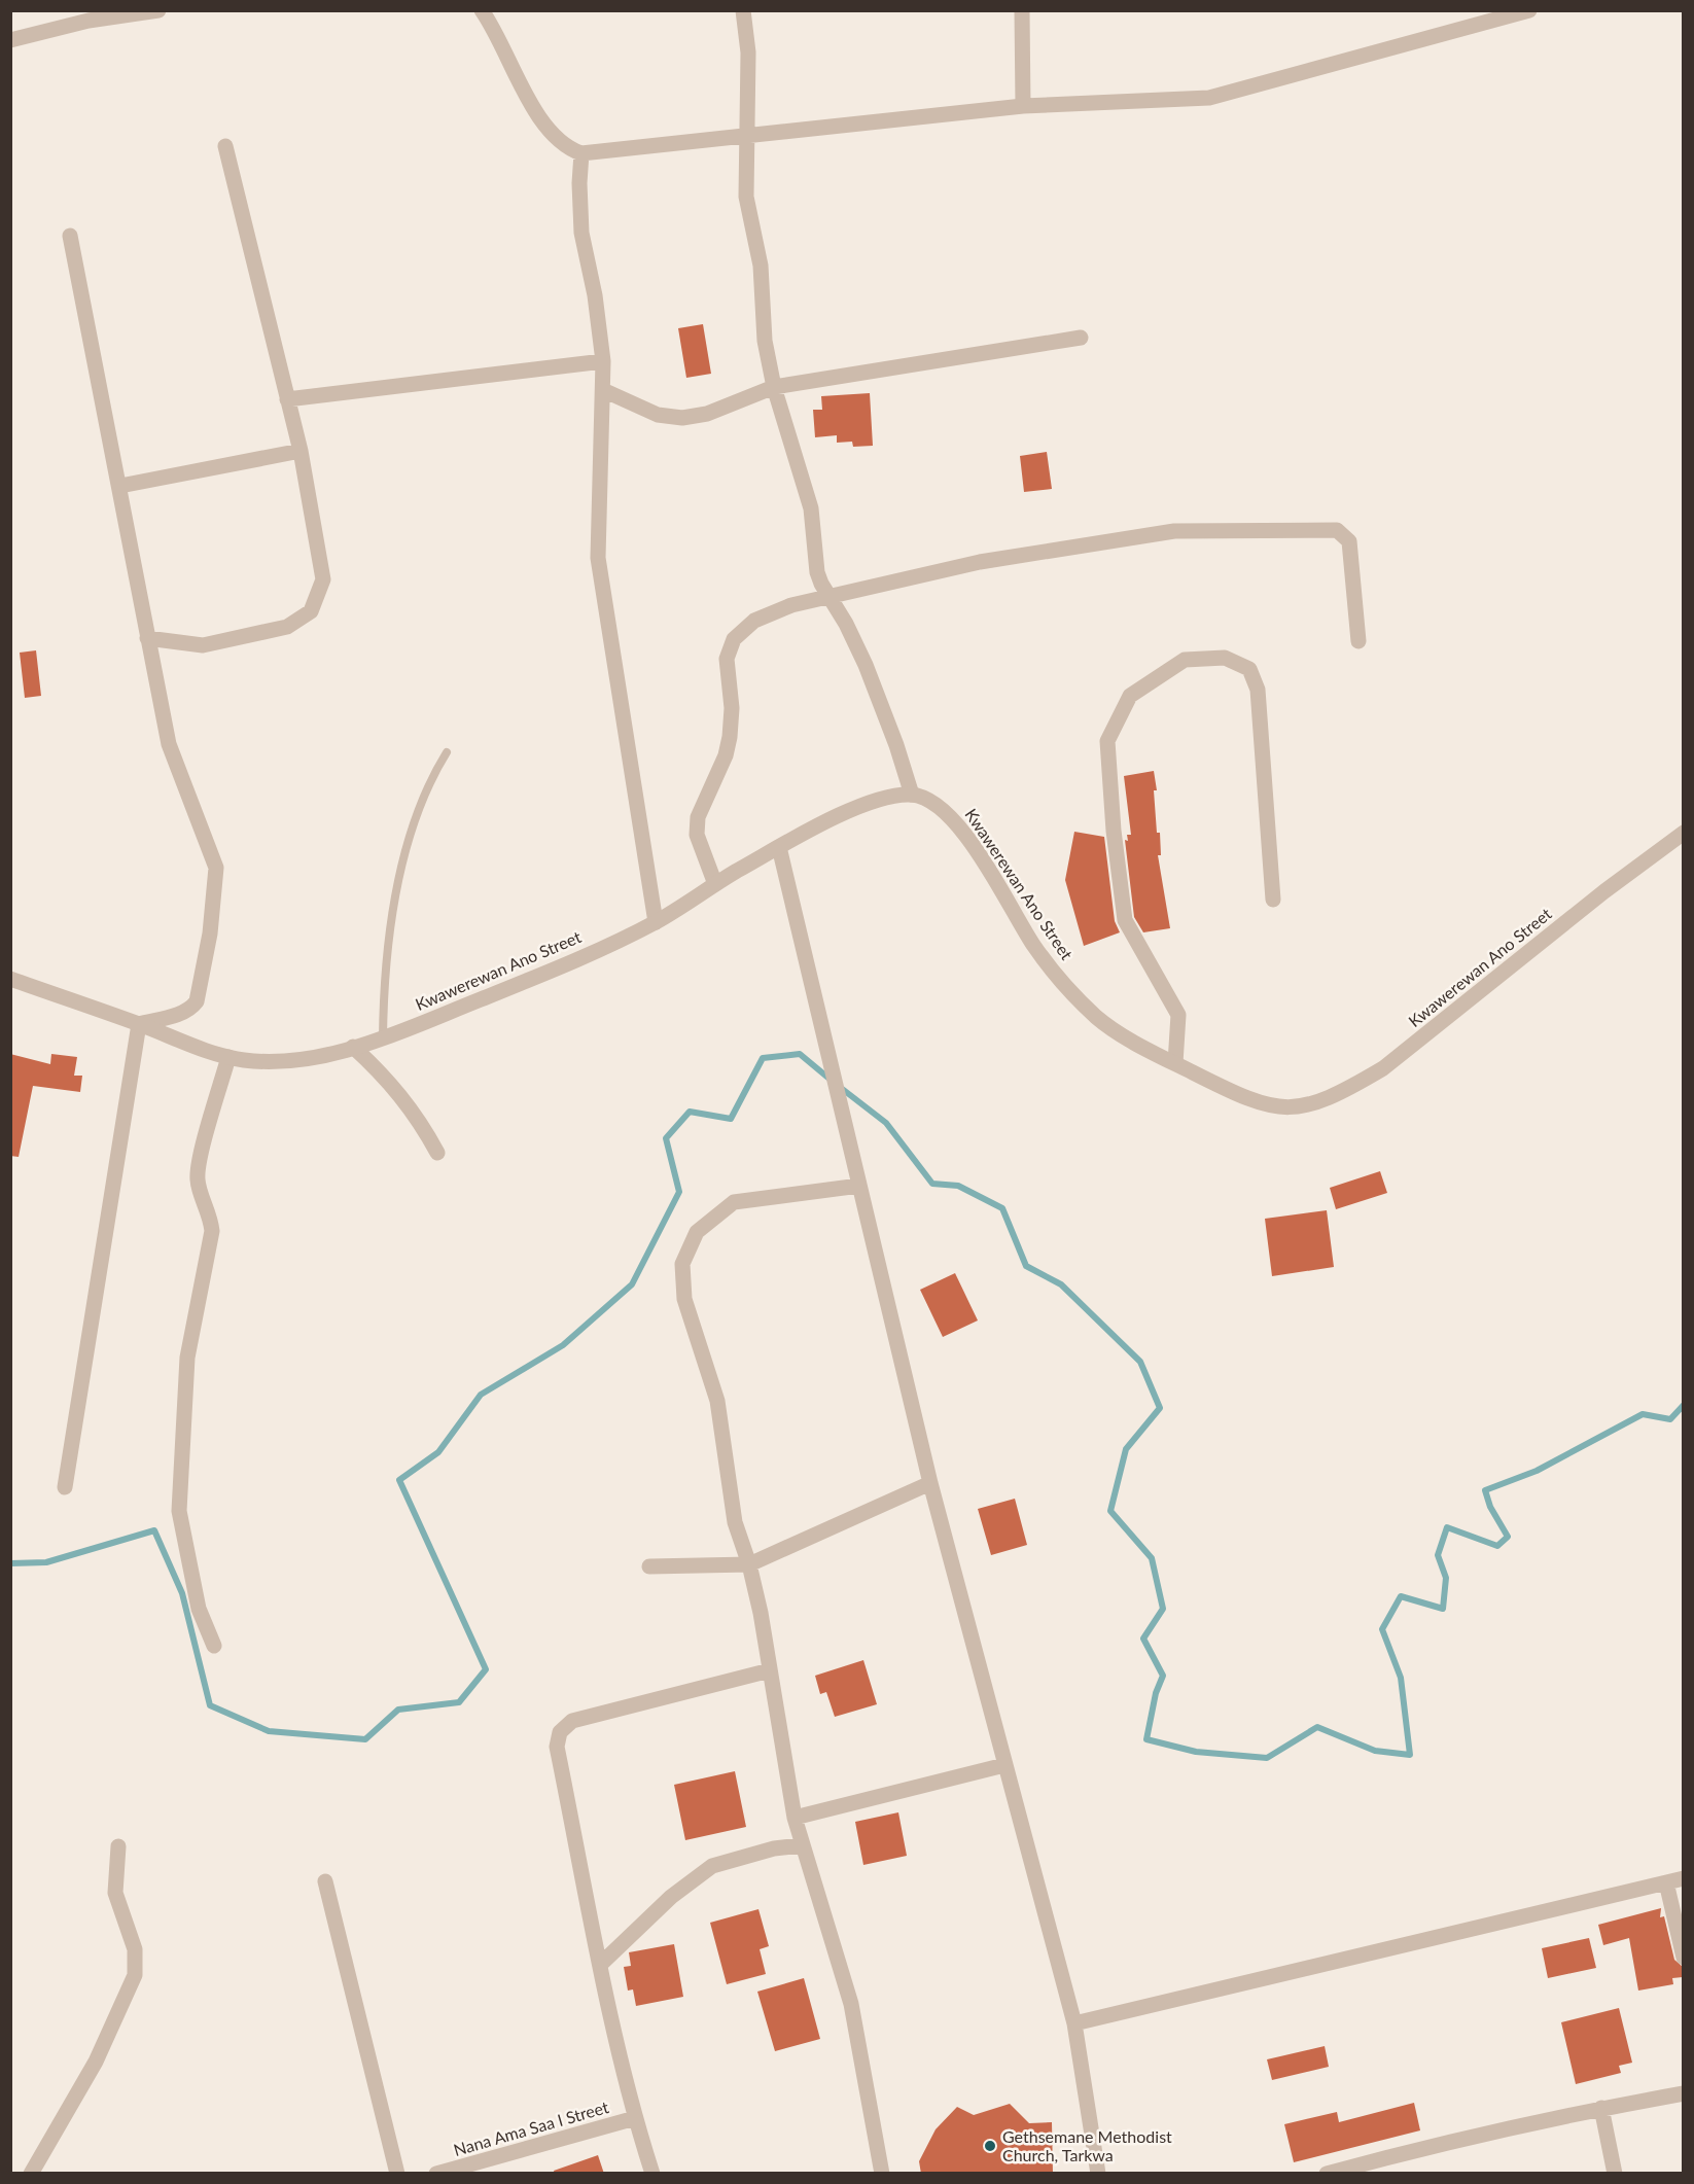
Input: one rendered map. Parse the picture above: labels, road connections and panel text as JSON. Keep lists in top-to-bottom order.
{
  "streets": {
    "street": ["Kwawerewan Ano Street", "Nana Ama Saa I Street"]
  },
  "places": ["Gethsemane Methodist Church, Tarkwa"]
}
